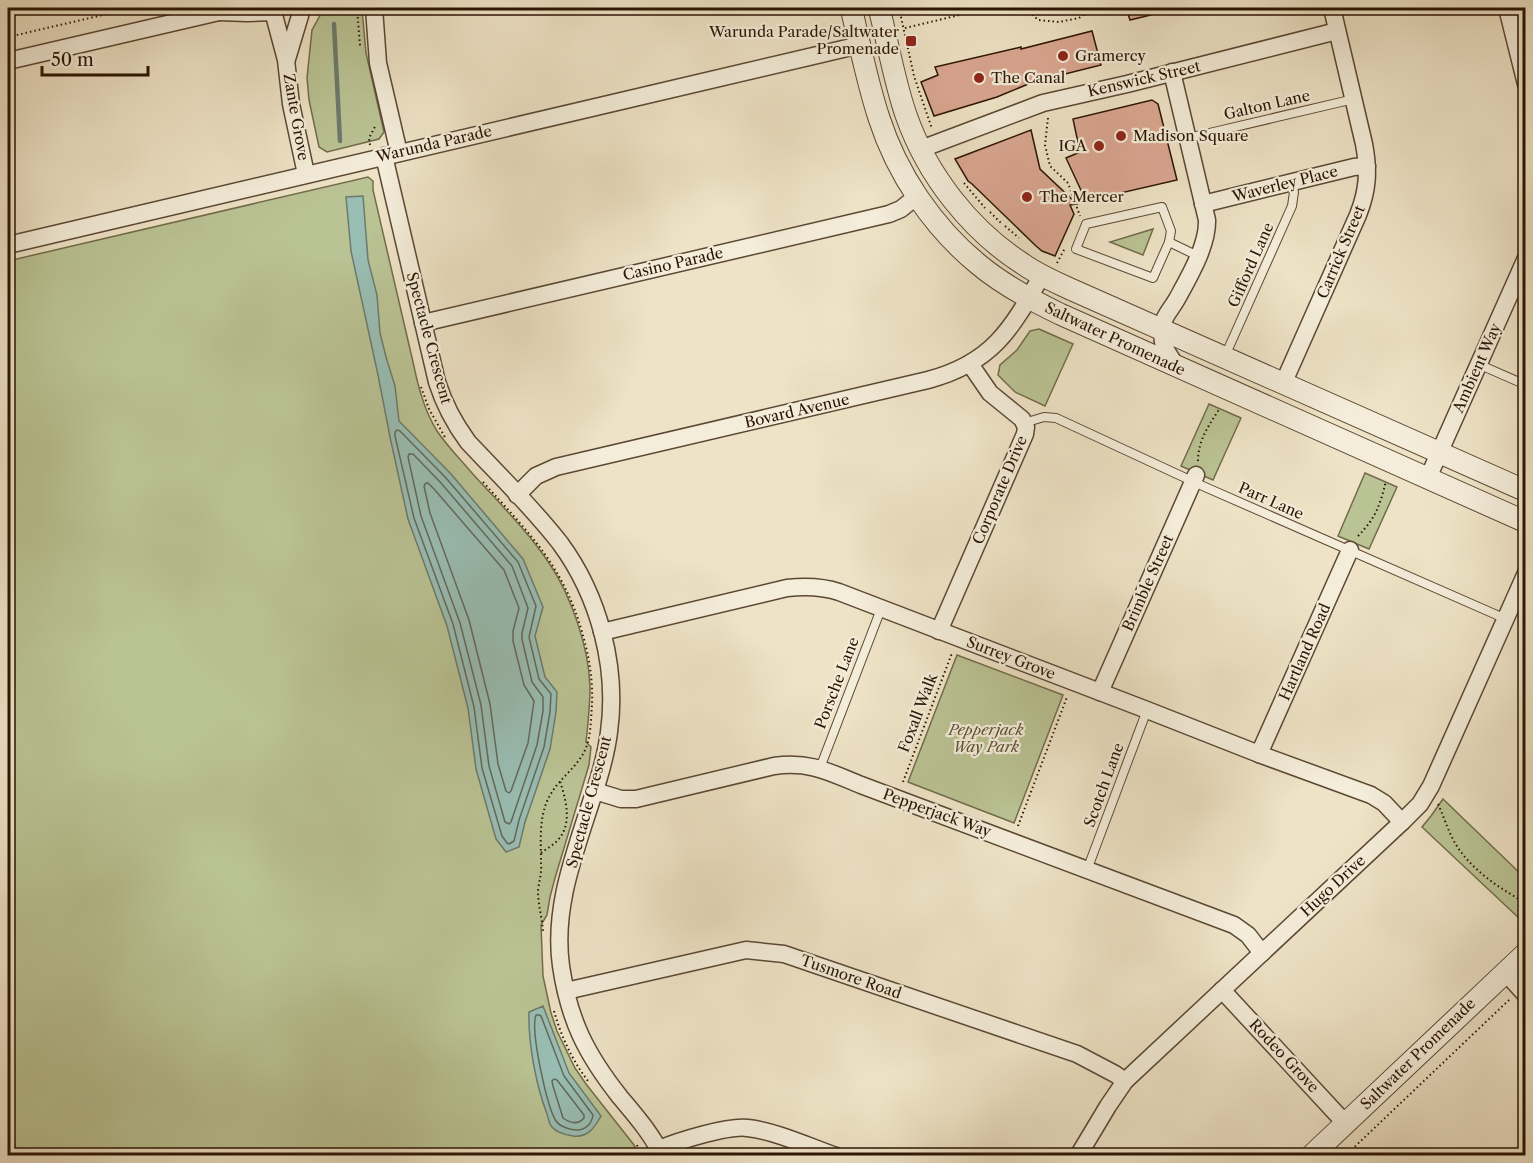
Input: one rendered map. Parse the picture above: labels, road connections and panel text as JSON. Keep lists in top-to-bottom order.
{
  "streets": {
    "street": [
      "Kenswick Street",
      "Zante Grove",
      "Warunda Parade",
      "Waverley Place",
      "Carrick Street",
      "Casino Parade",
      "Spectacle Crescent",
      "Saltwater Promenade",
      "Ambient Way",
      "Bovard Avenue",
      "Corporate Drive",
      "Brimble Street",
      "Hartland Road",
      "Surrey Grove",
      "Pepperjack Way",
      "Hugo Drive",
      "Tusmore Road",
      "Rodeo Grove"
    ],
    "lane": [
      "Galton Lane",
      "Gifford Lane",
      "Parr Lane",
      "Porsche Lane",
      "Scotch Lane"
    ],
    "path": ["Foxall Walk"]
  },
  "crossings": [
    ["Kenswick Street", "Carrick Street"],
    ["Kenswick Street", "Saltwater Promenade"],
    ["Galton Lane", "Carrick Street"],
    ["Zante Grove", "Warunda Parade"],
    ["Warunda Parade", "Spectacle Crescent"],
    ["Warunda Parade", "Saltwater Promenade"],
    ["Waverley Place", "Carrick Street"],
    ["Waverley Place", "Gifford Lane"],
    ["Carrick Street", "Saltwater Promenade"],
    ["Casino Parade", "Spectacle Crescent"],
    ["Casino Parade", "Saltwater Promenade"],
    ["Gifford Lane", "Saltwater Promenade"],
    ["Spectacle Crescent", "Bovard Avenue"],
    ["Spectacle Crescent", "Surrey Grove"],
    ["Spectacle Crescent", "Pepperjack Way"],
    ["Spectacle Crescent", "Tusmore Road"],
    ["Saltwater Promenade", "Ambient Way"],
    ["Saltwater Promenade", "Bovard Avenue"],
    ["Saltwater Promenade", "Rodeo Grove"],
    ["Bovard Avenue", "Corporate Drive"],
    ["Corporate Drive", "Parr Lane"],
    ["Corporate Drive", "Surrey Grove"],
    ["Parr Lane", "Brimble Street"],
    ["Parr Lane", "Hartland Road"],
    ["Parr Lane", "Hugo Drive"],
    ["Brimble Street", "Surrey Grove"],
    ["Hartland Road", "Surrey Grove"],
    ["Surrey Grove", "Porsche Lane"],
    ["Surrey Grove", "Scotch Lane"],
    ["Surrey Grove", "Hugo Drive"],
    ["Porsche Lane", "Pepperjack Way"],
    ["Scotch Lane", "Pepperjack Way"],
    ["Pepperjack Way", "Hugo Drive"],
    ["Hugo Drive", "Tusmore Road"],
    ["Hugo Drive", "Rodeo Grove"]
  ],
  "parks": ["Pepperjack Way Park"],
  "places": {
    "transit": ["Warunda Parade/Saltwater Promenade"],
    "other": [
      "Gramercy",
      "The Canal",
      "Madison Square",
      "IGA",
      "The Mercer"
    ]
  },
  "scale_bar": "50 m"
}
